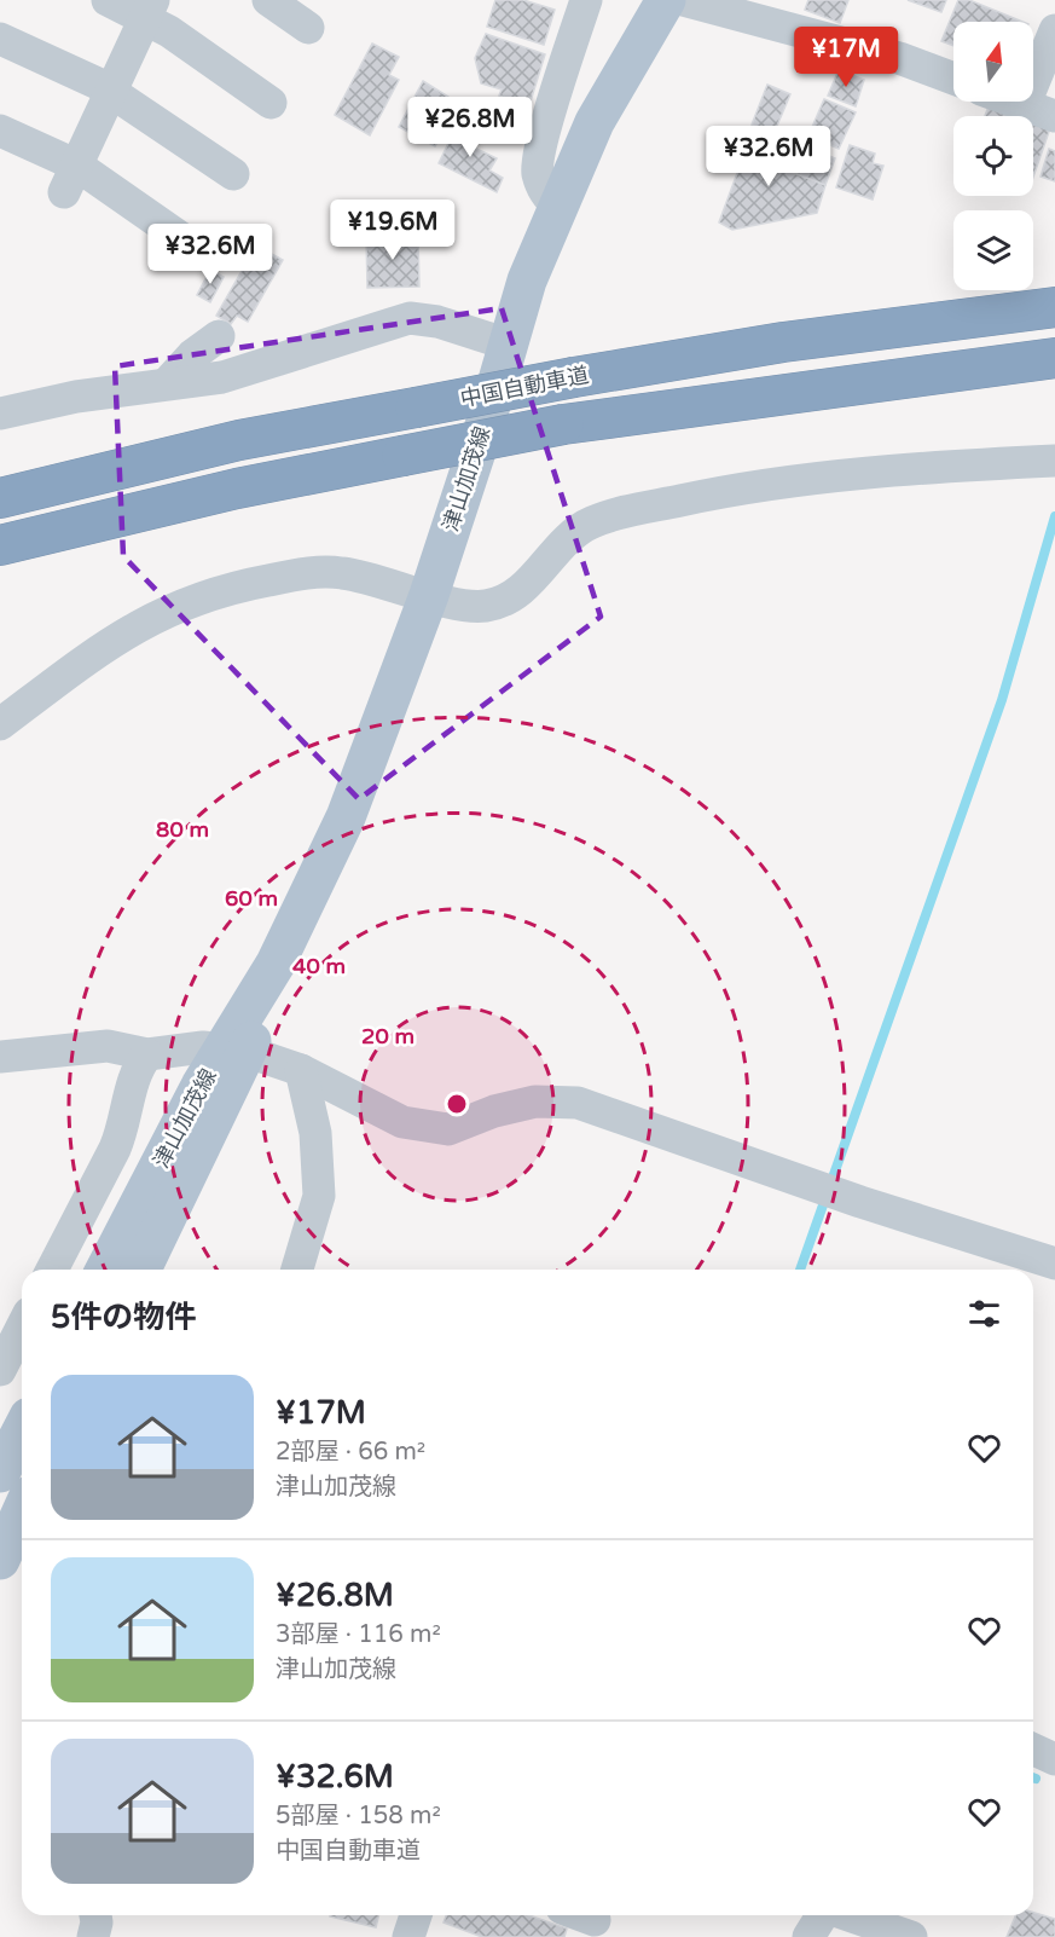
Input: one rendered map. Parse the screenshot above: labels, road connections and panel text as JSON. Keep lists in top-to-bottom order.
{
  "streets": {
    "highway": ["中国自動車道"],
    "main road": ["津山加茂線"]
  },
  "north": "top",
  "page": {
    "price": [
      "¥17M",
      "¥26.8M",
      "¥32.6M",
      "¥19.6M",
      "¥32.6M"
    ],
    "heading": "5件の物件",
    "list": [
      {
        "name": "¥17M",
        "note": "2部屋 · 66 m² · 津山加茂線"
      },
      {
        "name": "¥26.8M",
        "note": "3部屋 · 116 m² · 津山加茂線"
      },
      {
        "name": "¥32.6M",
        "note": "5部屋 · 158 m² · 中国自動車道"
      }
    ]
  },
  "rings": [
    "80 m",
    "60 m",
    "40 m",
    "20 m"
  ]
}
